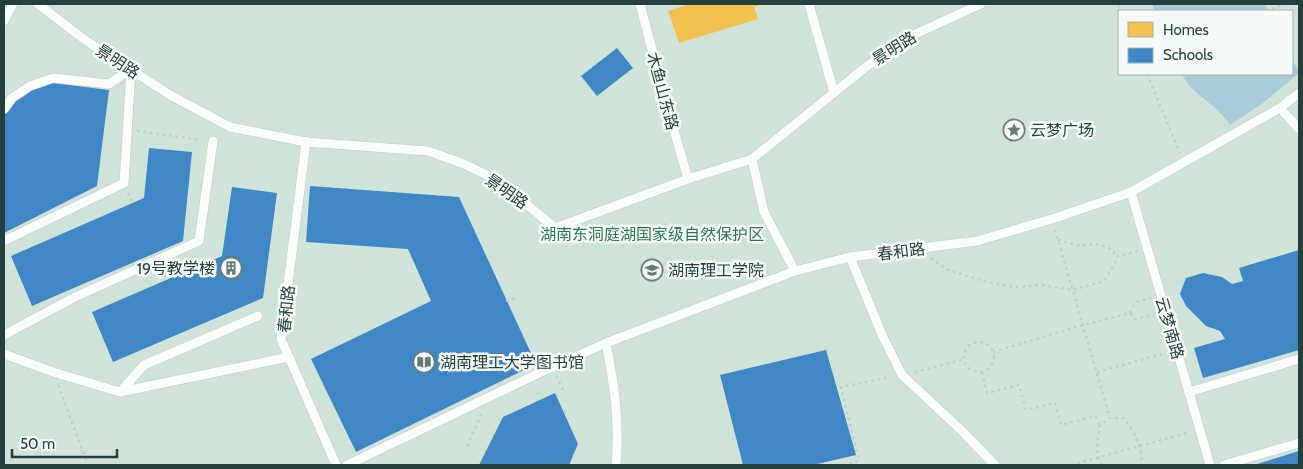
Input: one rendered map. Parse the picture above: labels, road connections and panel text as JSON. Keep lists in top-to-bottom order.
{
  "streets": {
    "lane": [
      "景明路",
      "木鱼山东路",
      "春和路",
      "云梦南路"
    ]
  },
  "crossings": [
    ["景明路", "木鱼山东路"],
    ["景明路", "春和路"],
    ["春和路", "云梦南路"]
  ],
  "parks": ["湖南东洞庭湖国家级自然保护区"],
  "places": {
    "place": ["云梦广场"],
    "building": ["19号教学楼"],
    "school or university": ["湖南理工学院"],
    "library": ["湖南理工大学图书馆"]
  },
  "legend": ["Homes", "Schools"],
  "scale_bar": "50 m"
}
